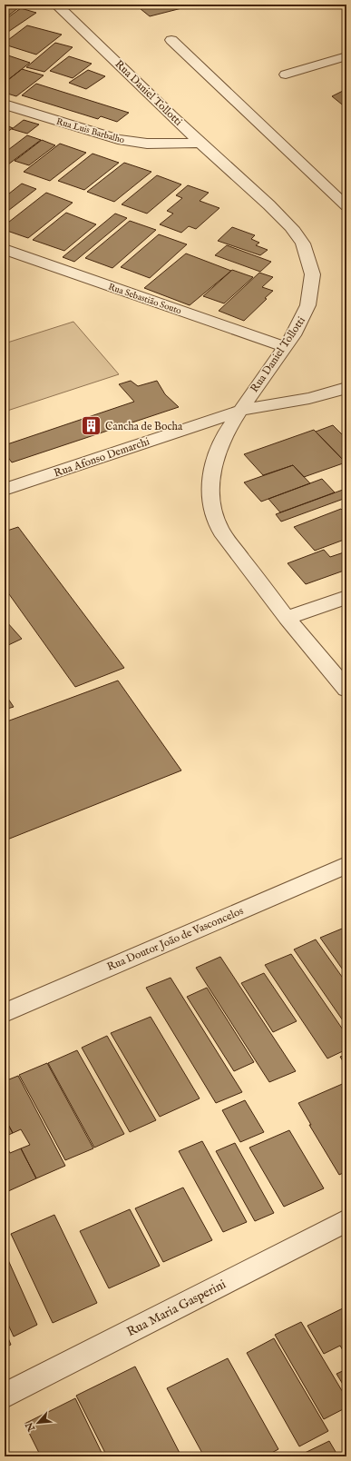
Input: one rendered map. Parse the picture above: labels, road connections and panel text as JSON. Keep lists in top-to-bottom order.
{
  "streets": {
    "street": [
      "Rua Daniel Tollotti",
      "Rua Luis Barbalho",
      "Rua Sebastião Souto",
      "Rua Afonso Demarchi",
      "Rua Doutor João de Vasconcelos",
      "Rua Maria Gasperini"
    ]
  },
  "crossings": [
    ["Rua Daniel Tollotti", "Rua Luis Barbalho"],
    ["Rua Daniel Tollotti", "Rua Sebastião Souto"],
    ["Rua Daniel Tollotti", "Rua Afonso Demarchi"]
  ],
  "places": {
    "building": ["Cancha de Bocha"]
  },
  "north": "bottom left"
}
